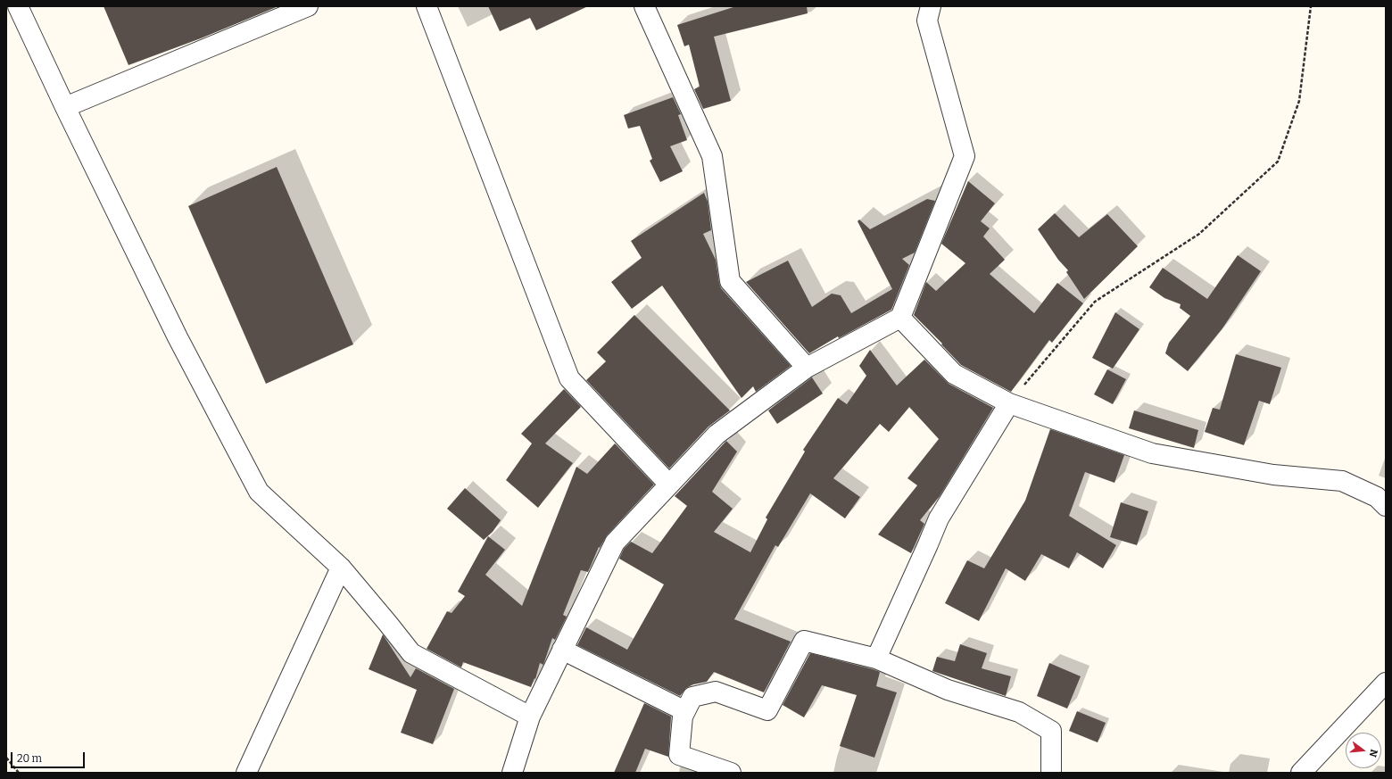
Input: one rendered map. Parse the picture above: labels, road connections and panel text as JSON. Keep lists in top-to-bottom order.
{
  "scale_bar": "20 m",
  "north": "right"
}
